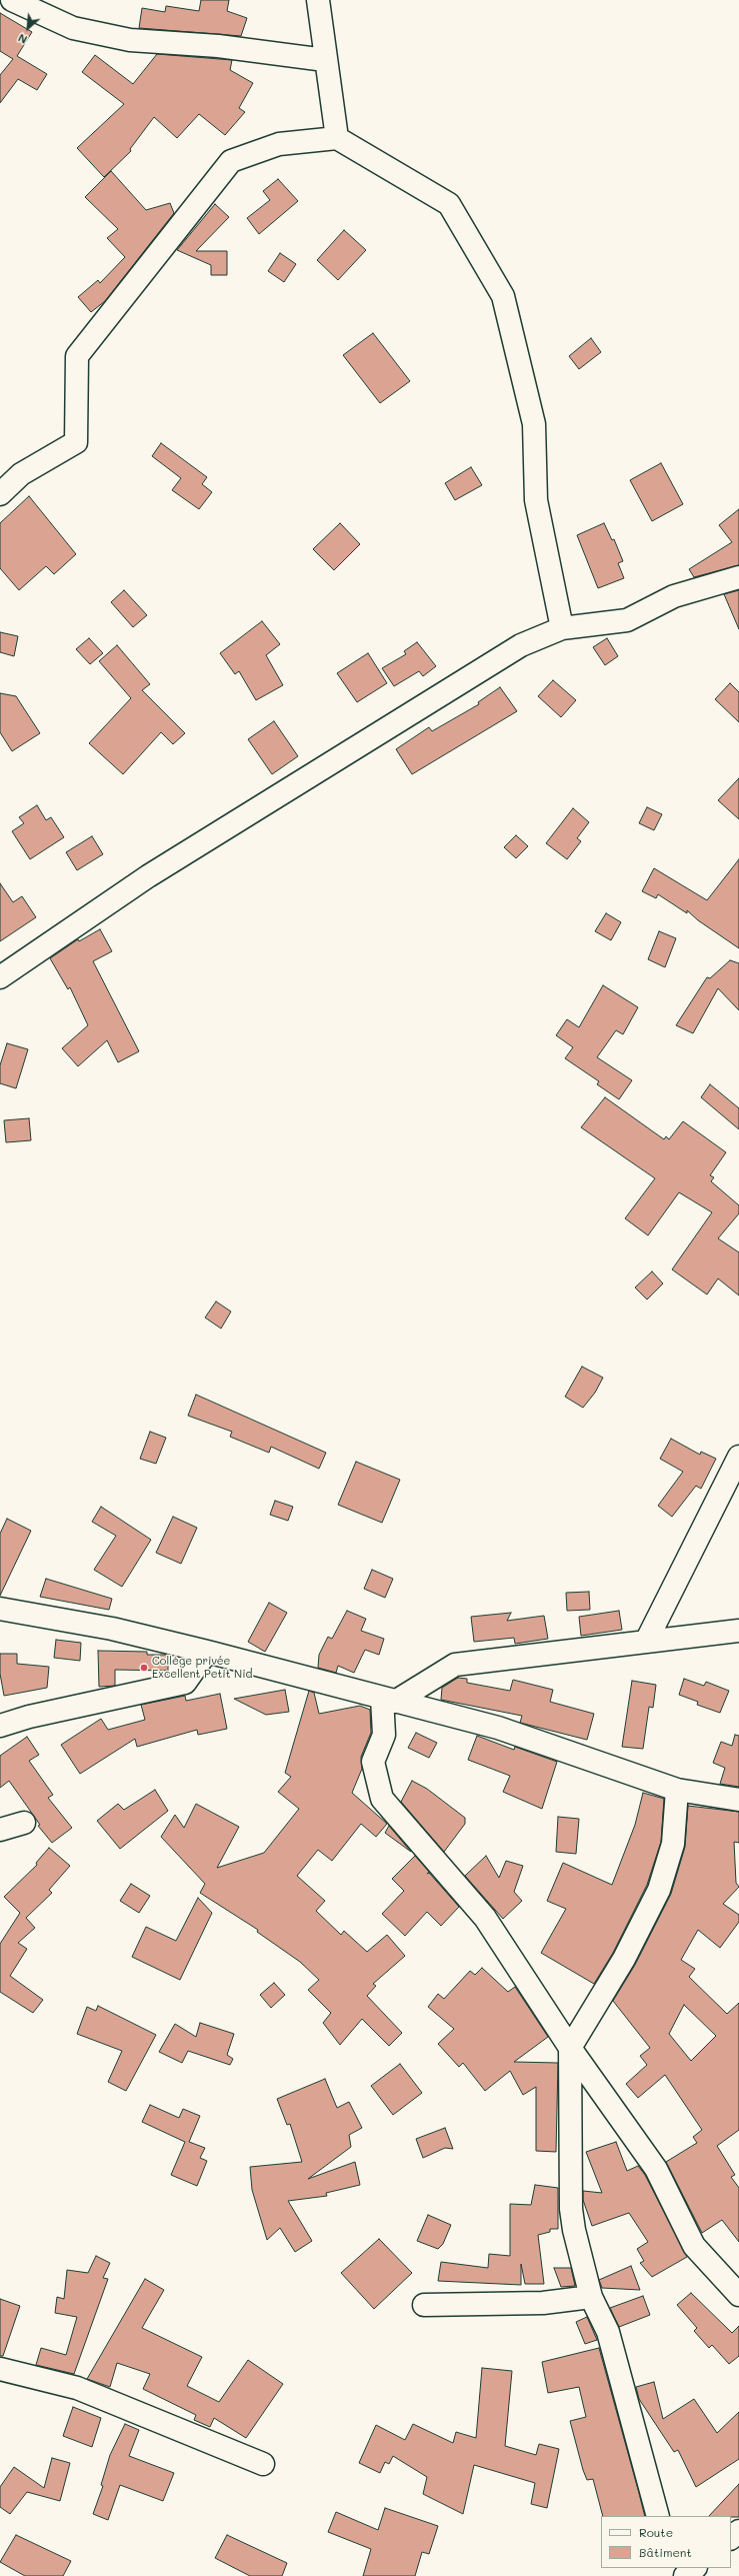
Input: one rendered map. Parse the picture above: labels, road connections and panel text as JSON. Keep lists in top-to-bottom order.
{
  "places": ["Collège privée Excellent Petit Nid"],
  "legend": ["Route", "Bâtiment"],
  "north": "bottom left"
}
